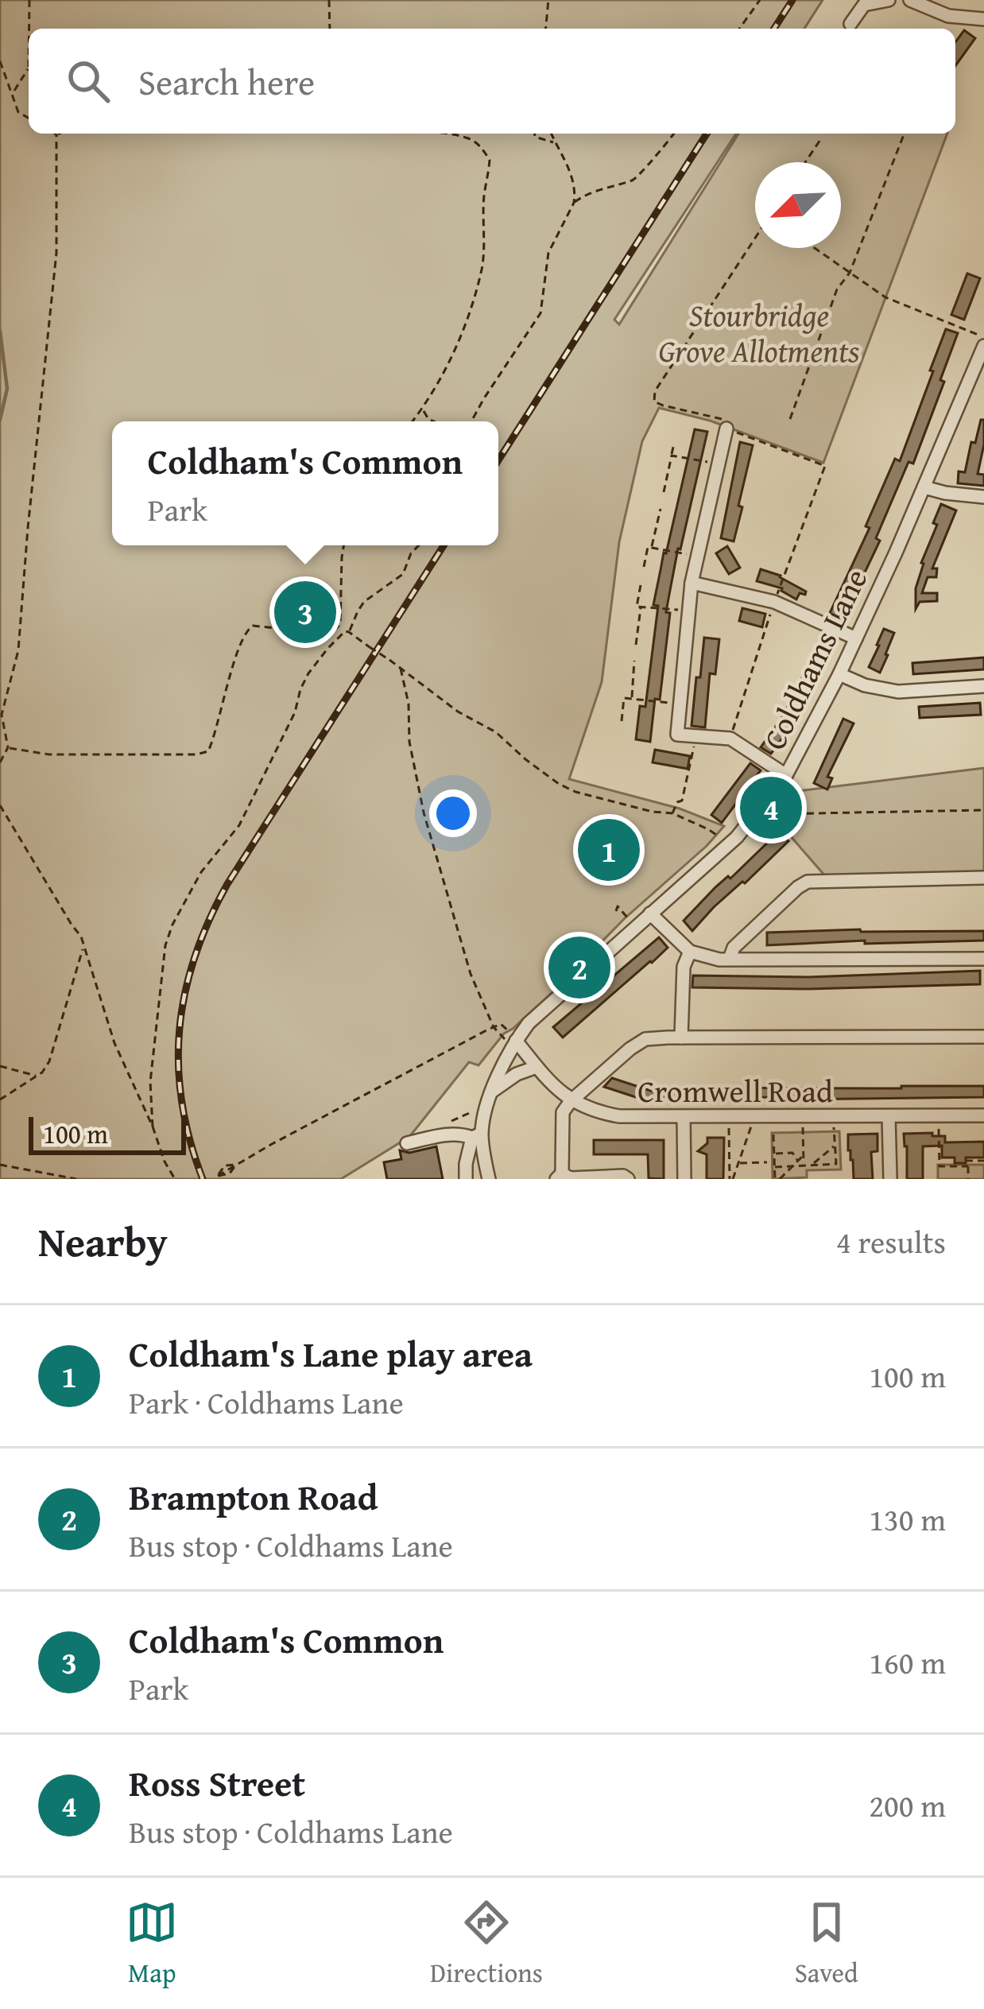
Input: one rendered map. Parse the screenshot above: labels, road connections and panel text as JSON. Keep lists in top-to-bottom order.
{
  "streets": {
    "street": ["Coldhams Lane", "Cromwell Road"]
  },
  "crossings": [
    ["Coldhams Lane", "Cromwell Road"]
  ],
  "parks": ["Stourbridge Grove Allotments"],
  "scale_bar": "100 m",
  "north": "bottom left",
  "page": {
    "search": "Search here",
    "popup": ["Coldham's Common", "Park"],
    "pins": [
      "3",
      "4",
      "1",
      "2"
    ],
    "scale": "100 m",
    "heading": ["Nearby", "4 results"],
    "list": [
      {
        "mark": "1",
        "name": "Coldham's Lane play area",
        "note": "Park · Coldhams Lane",
        "value": "100 m"
      },
      {
        "mark": "2",
        "name": "Brampton Road",
        "note": "Bus stop · Coldhams Lane",
        "value": "130 m"
      },
      {
        "mark": "3",
        "name": "Coldham's Common",
        "note": "Park",
        "value": "160 m"
      },
      {
        "mark": "4",
        "name": "Ross Street",
        "note": "Bus stop · Coldhams Lane",
        "value": "200 m"
      }
    ],
    "nav": ["Map", "Directions", "Saved"]
  }
}
